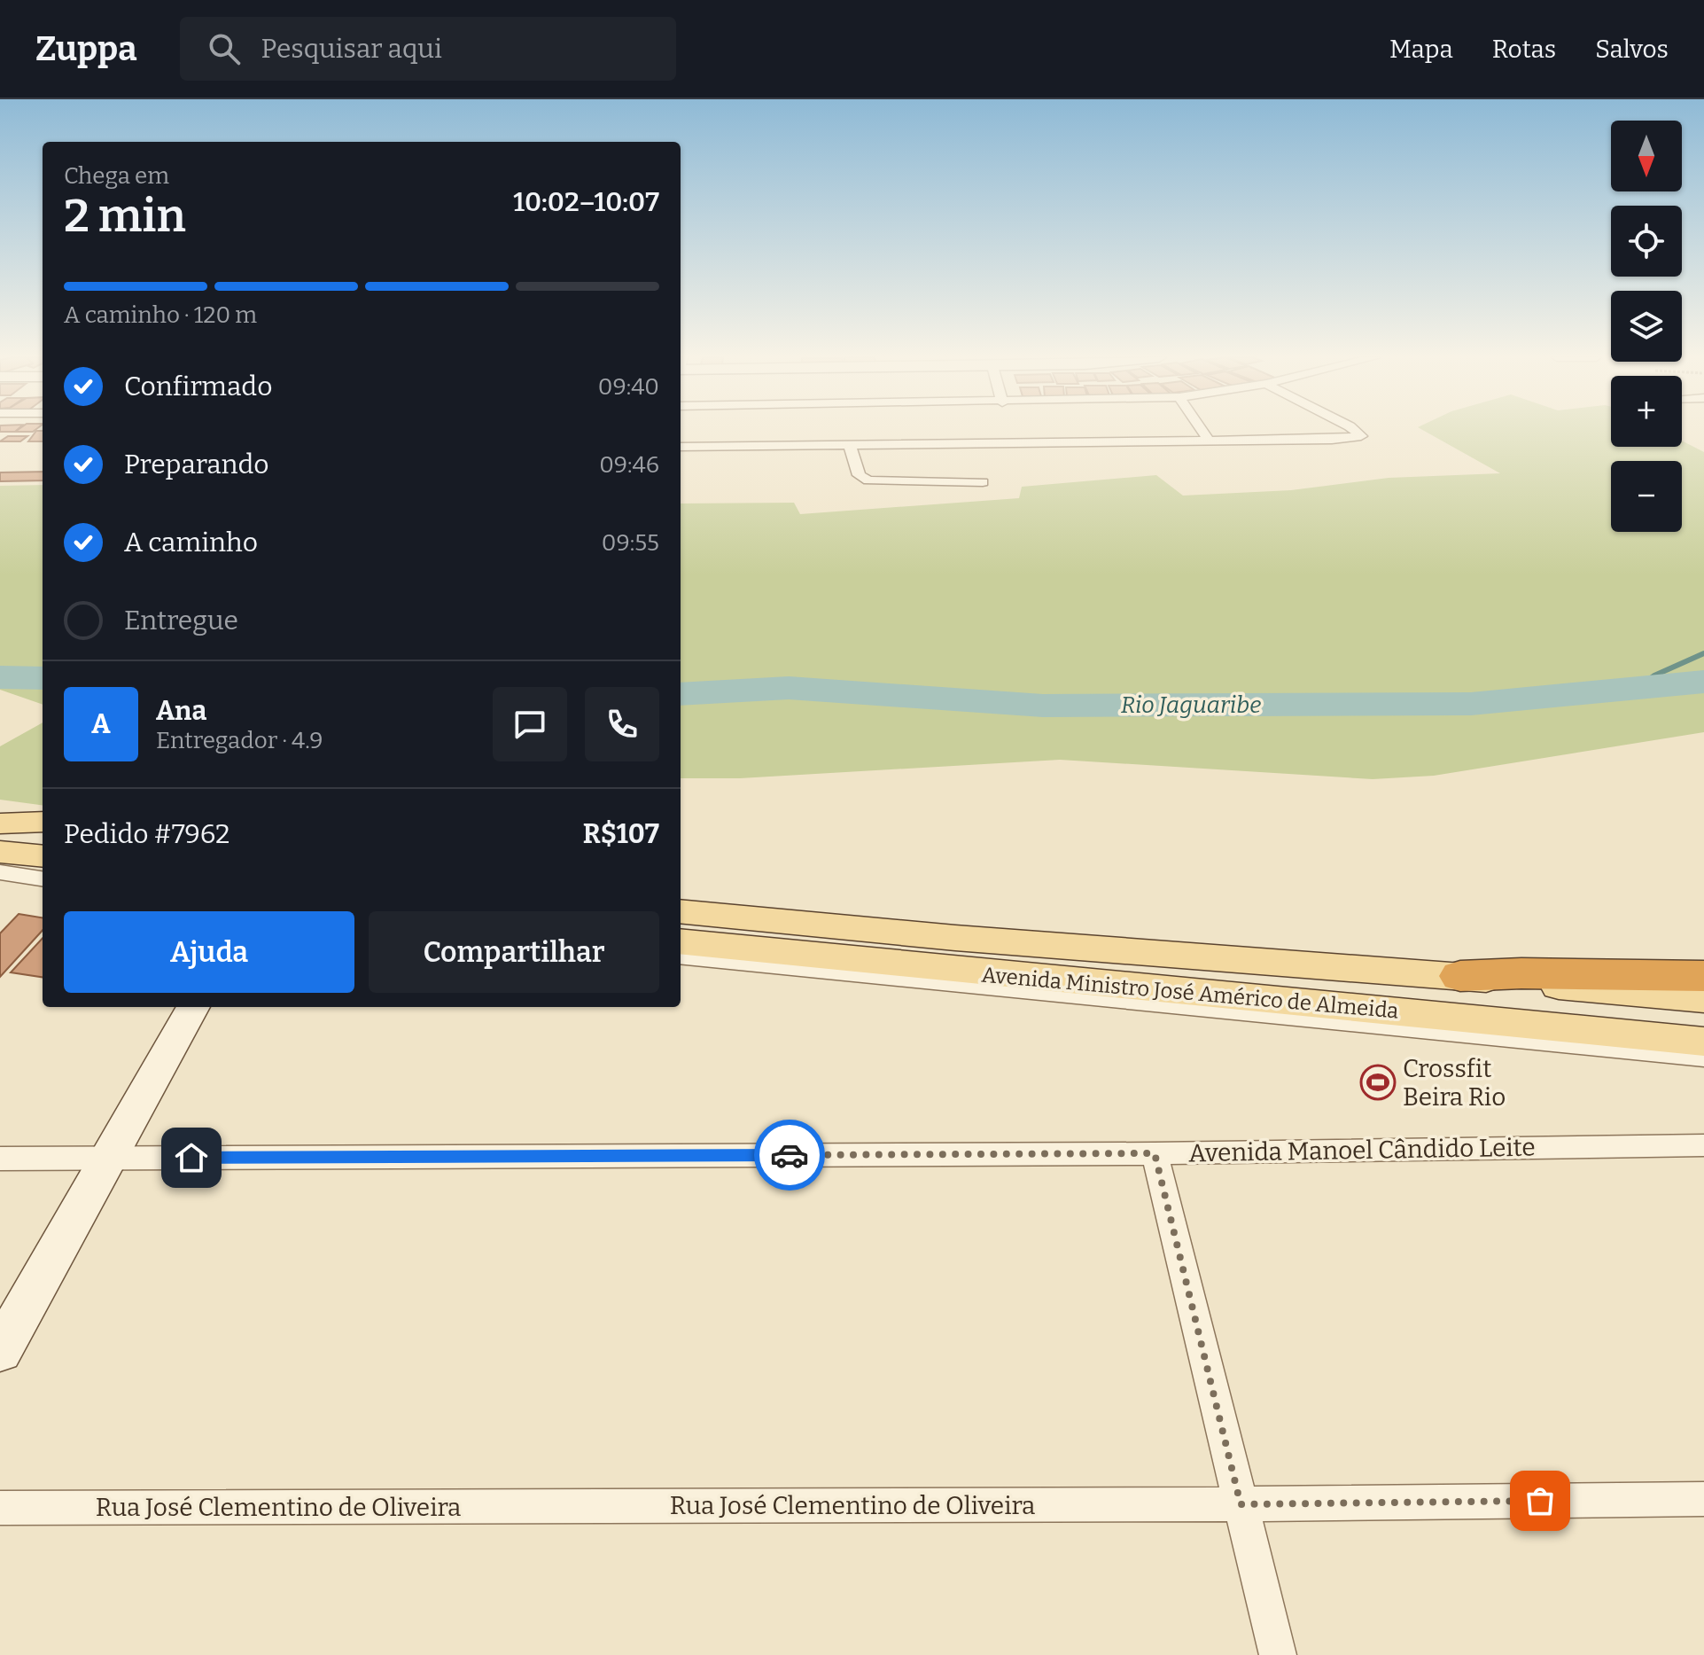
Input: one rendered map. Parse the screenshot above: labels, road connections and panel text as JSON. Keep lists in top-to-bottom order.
{
  "streets": {
    "main road": ["Avenida Ministro José Américo de Almeida"],
    "street": ["Avenida Manoel Cândido Leite", "Rua José Clementino de Oliveira"]
  },
  "water": ["Rio Jaguaribe"],
  "places": {
    "sports": ["Crossfit Beira Rio"]
  },
  "north": "bottom",
  "page": {
    "header": "Zuppa",
    "search": "Pesquisar aqui",
    "nav": ["Mapa", "Rotas", "Salvos"],
    "map_buttons": ["+", "−"],
    "heading": ["2 min", "Chega em", "10:02–10:07"],
    "panel": [
      "Ana",
      "Entregador · 4.9",
      "Pedido #7962",
      "R$107"
    ],
    "bar": "A caminho · 120 m",
    "list": [
      ["Confirmado", "09:40"],
      ["Preparando", "09:46"],
      ["A caminho", "09:55"],
      "Entregue"
    ],
    "round": "A",
    "buttons": ["Ajuda", "Compartilhar"]
  }
}
